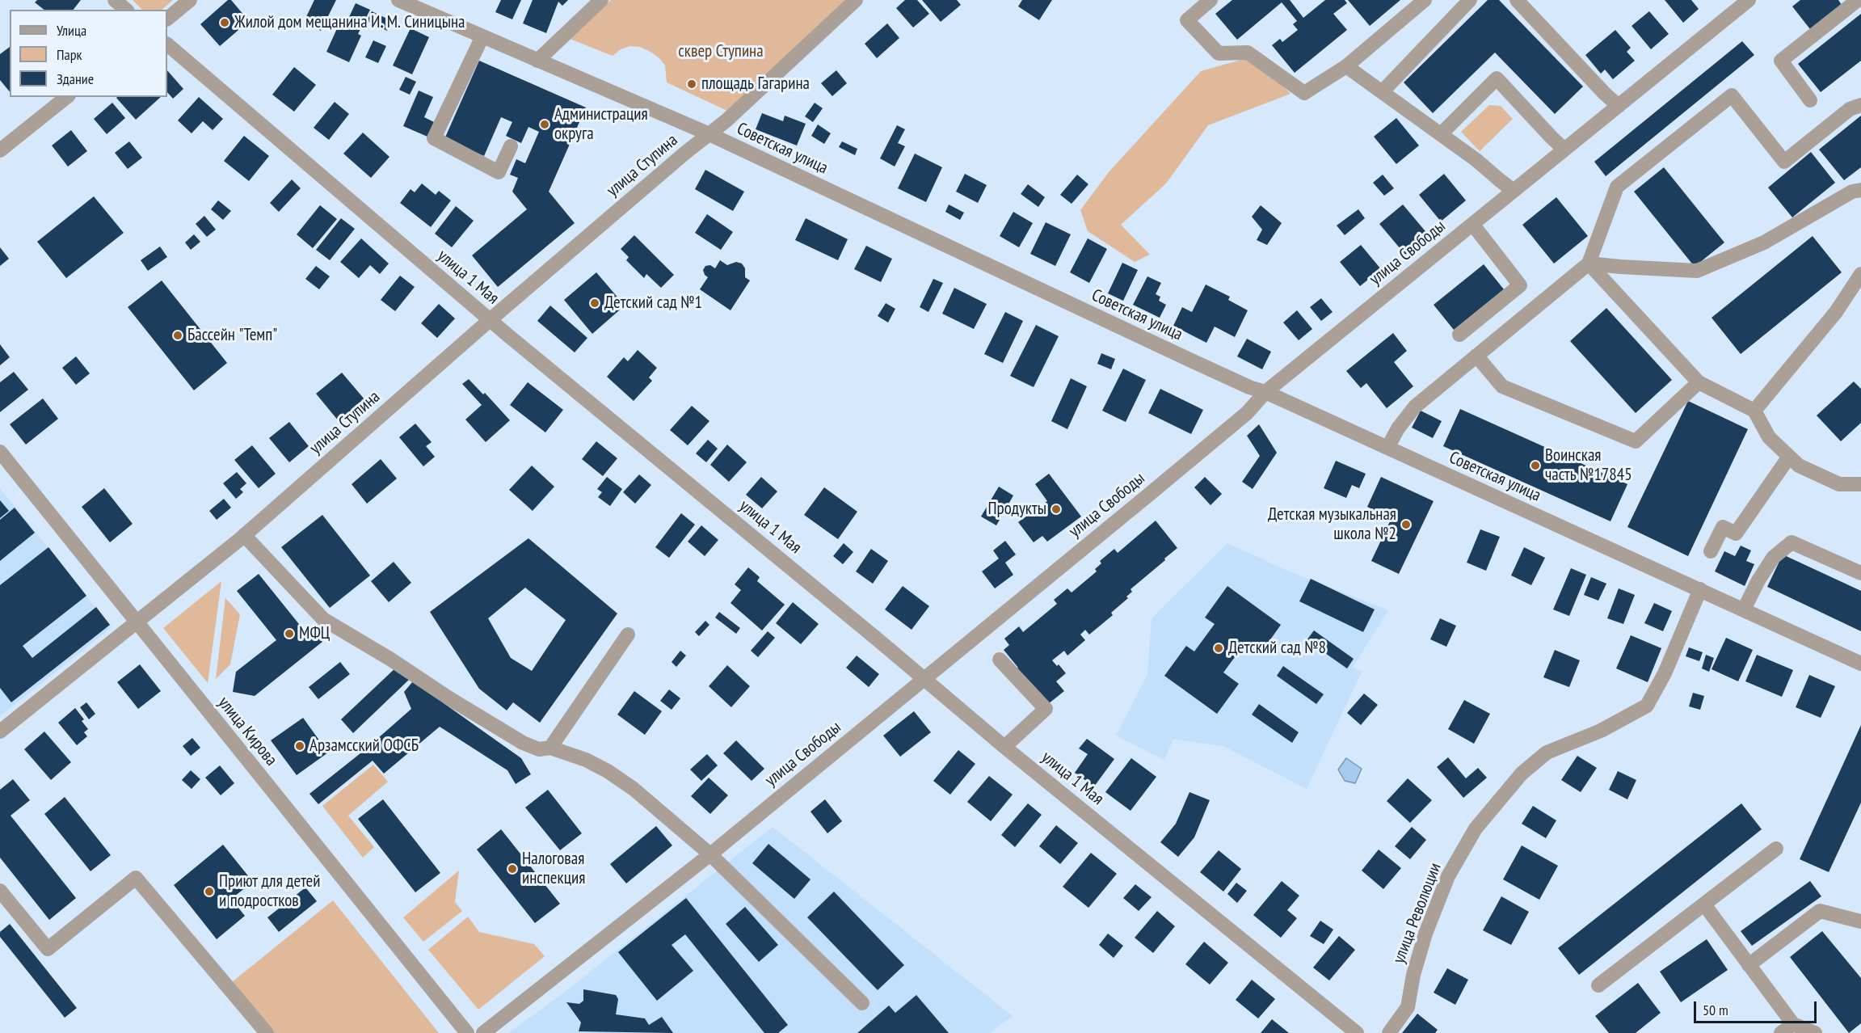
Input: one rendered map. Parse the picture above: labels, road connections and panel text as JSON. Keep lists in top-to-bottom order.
{
  "streets": {
    "street": [
      "Советская улица",
      "улица Ступина",
      "улица Свободы",
      "улица 1 Мая",
      "улица Кирова",
      "улица Революции"
    ]
  },
  "crossings": [
    ["Советская улица", "улица Ступина"],
    ["Советская улица", "улица Свободы"],
    ["Советская улица", "улица Революции"],
    ["улица Ступина", "улица 1 Мая"],
    ["улица Ступина", "улица Кирова"],
    ["улица Свободы", "улица 1 Мая"]
  ],
  "parks": ["сквер Ступина"],
  "places": [
    "Жилой дом мещанина И. М. Синицына",
    "площадь Гагарина",
    "Администрация округа",
    "Детский сад №1",
    "Бассейн \"Темп\"",
    "Воинская часть №17845",
    "Продукты",
    "Детская музыкальная школа №2",
    "МФЦ",
    "Детский сад №8",
    "Арзамсский ОФСБ",
    "Налоговая инспекция",
    "Приют для детей и подростков"
  ],
  "legend": ["Улица", "Парк", "Здание"],
  "scale_bar": "50 m"
}
